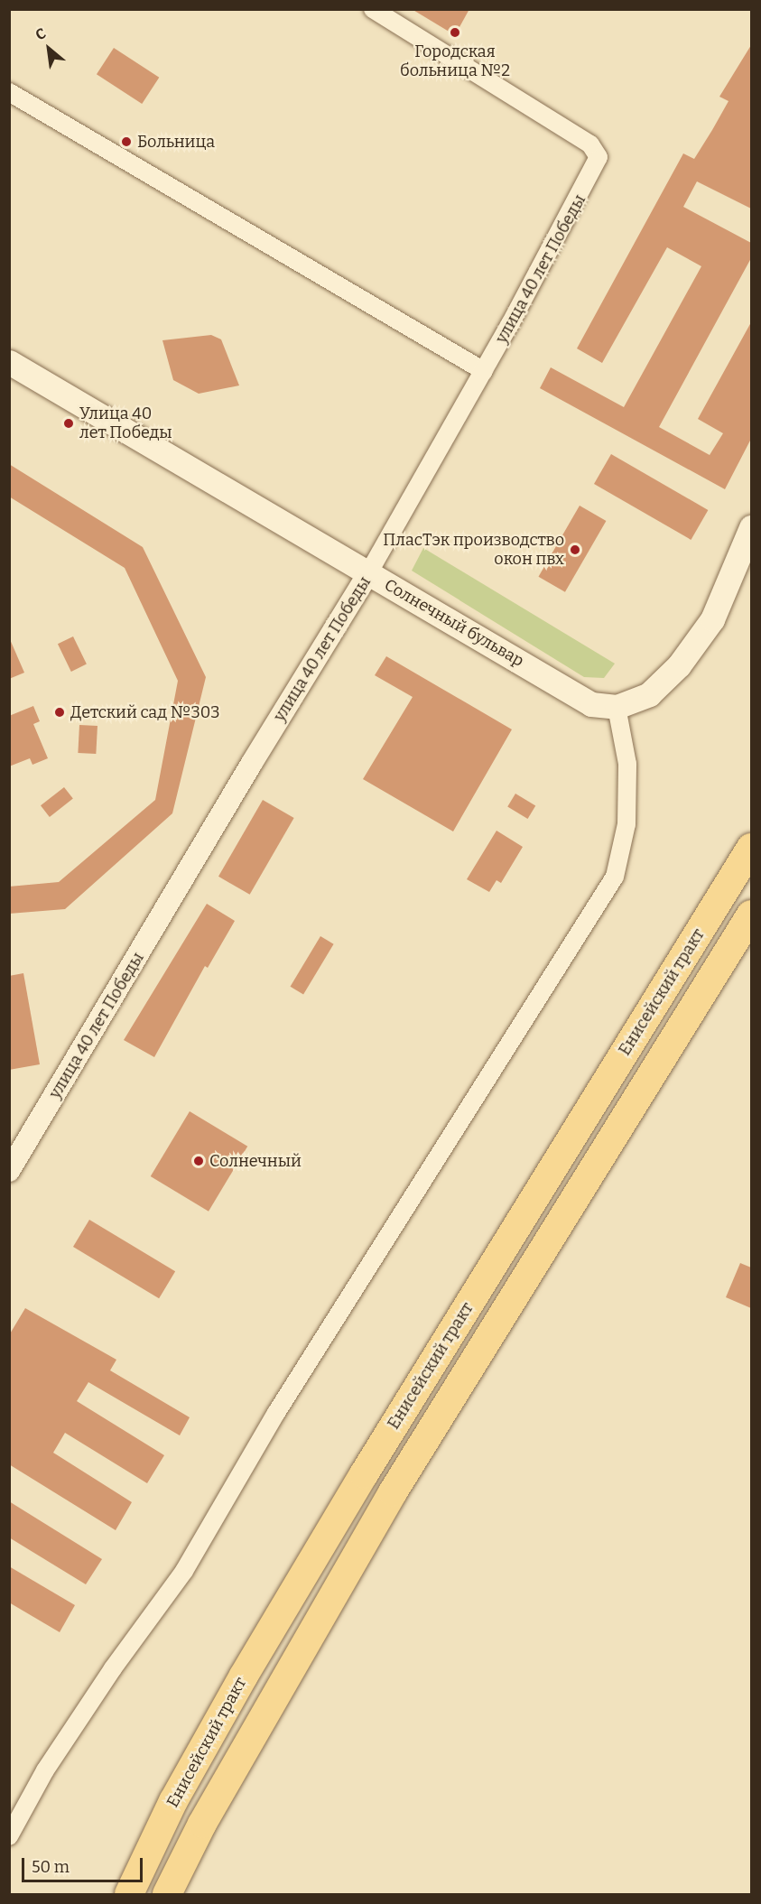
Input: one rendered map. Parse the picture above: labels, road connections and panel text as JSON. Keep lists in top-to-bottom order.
{
  "streets": {
    "main road": ["Солнечный бульвар", "Енисейский тракт"],
    "street": ["улица 40 лет Победы"]
  },
  "crossings": [
    ["улица 40 лет Победы", "Солнечный бульвар"]
  ],
  "places": [
    "Городская больница №2",
    "Больница",
    "Улица 40 лет Победы",
    "ПласТэк производство окон пвх",
    "Детский сад №303",
    "Солнечный"
  ],
  "scale_bar": "50 m",
  "north": "top left"
}
